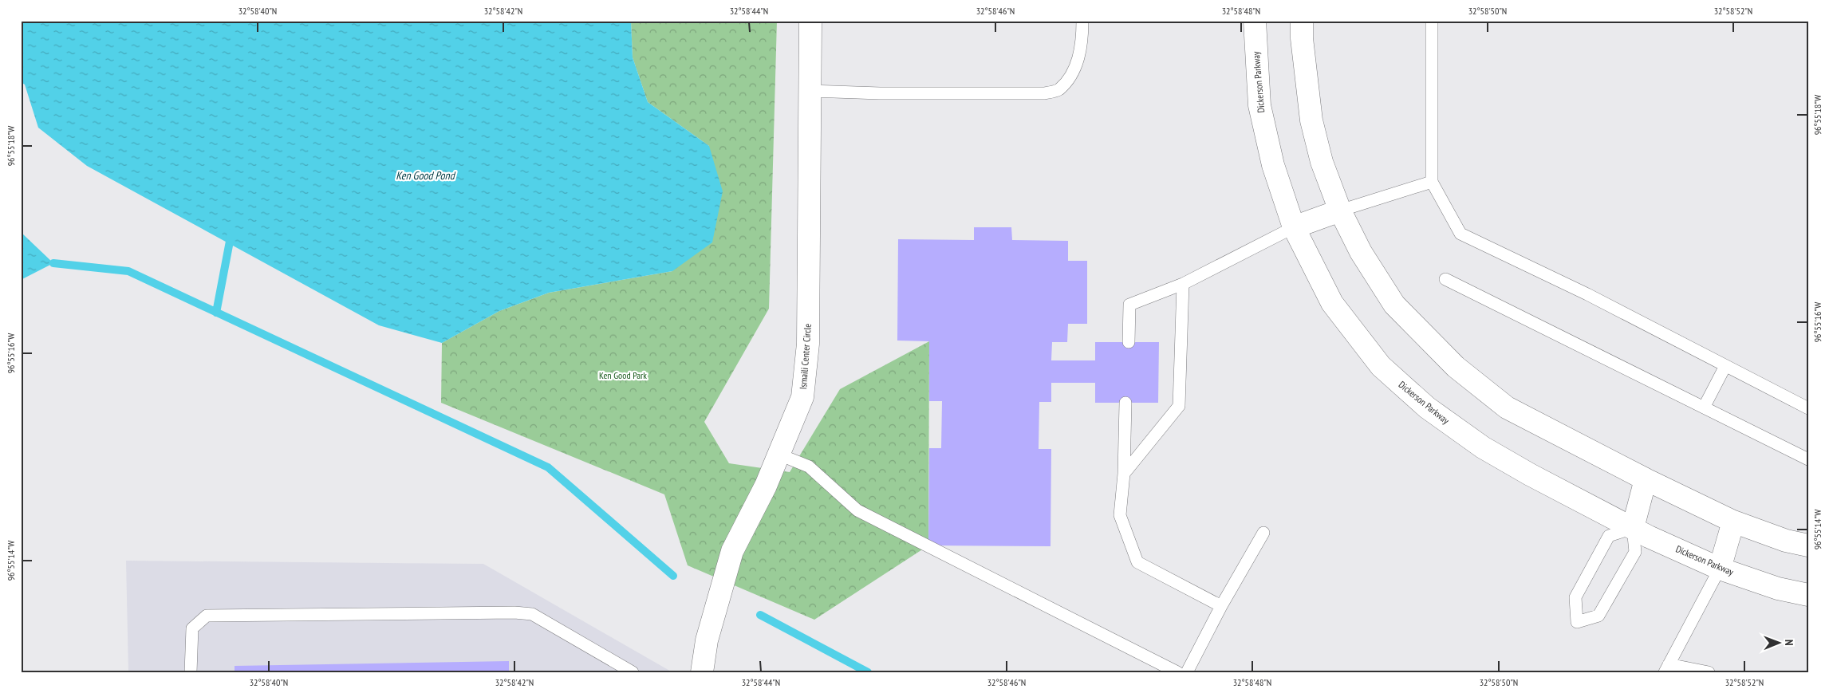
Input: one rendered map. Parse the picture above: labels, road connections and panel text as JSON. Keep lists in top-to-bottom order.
{
  "streets": {
    "street": ["Dickerson Parkway", "Ismaili Center Circle"]
  },
  "water": ["Ken Good Pond"],
  "parks": ["Ken Good Park"],
  "north": "right",
  "coordinates": [
    "32°58'40\"N",
    "32°58'42\"N",
    "32°58'44\"N",
    "32°58'46\"N",
    "32°58'48\"N",
    "32°58'50\"N",
    "32°58'52\"N",
    "96°55'18\"W",
    "96°55'16\"W",
    "96°55'14\"W"
  ]
}
